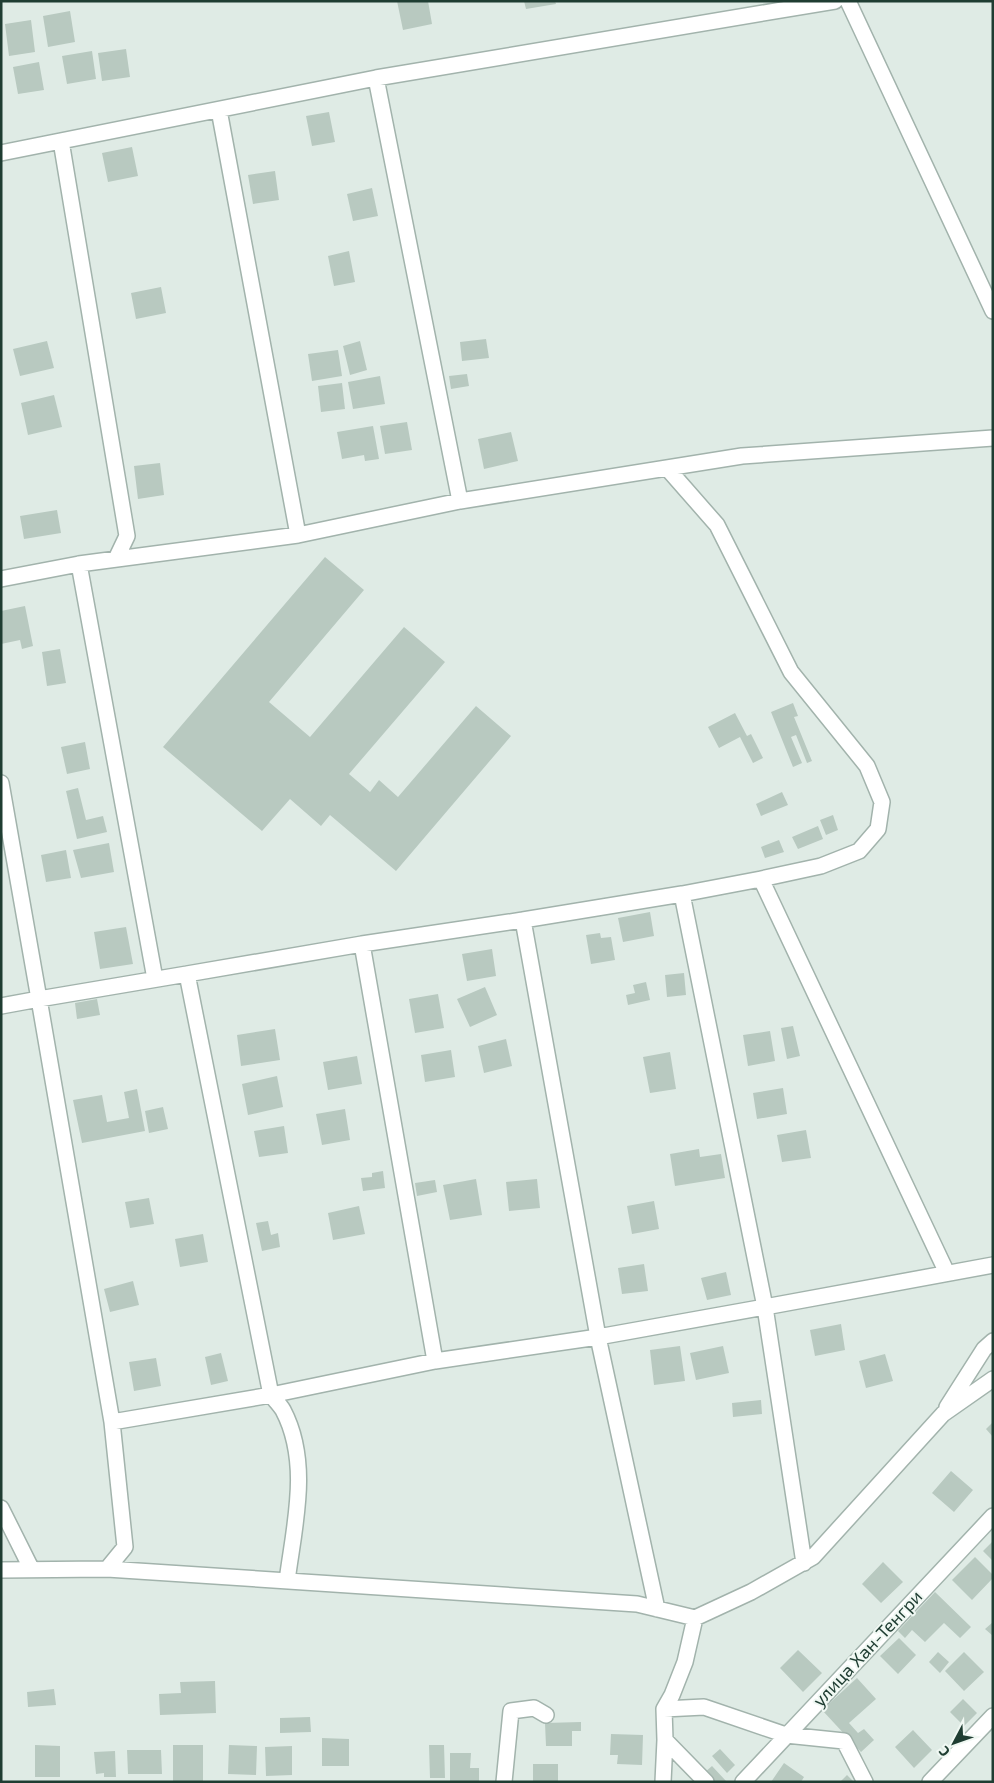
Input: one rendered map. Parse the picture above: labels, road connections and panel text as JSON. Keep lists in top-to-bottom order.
{
  "streets": {
    "street": ["улица Хан-Тенгри"]
  },
  "north": "bottom left"
}
